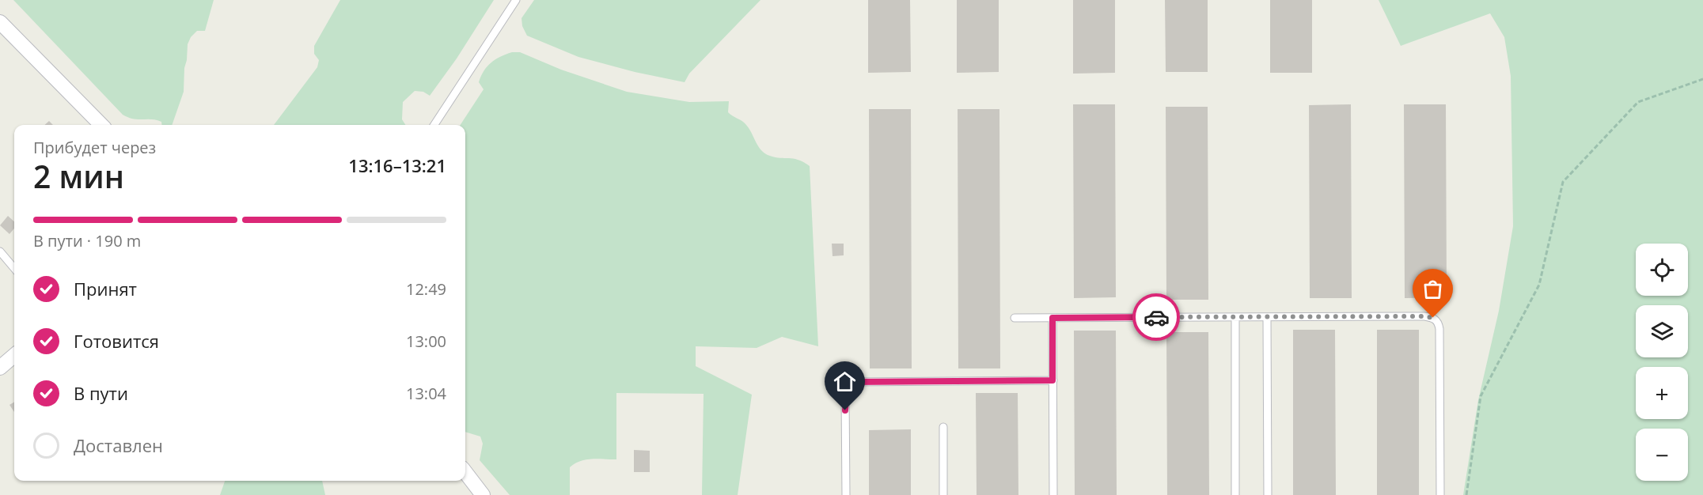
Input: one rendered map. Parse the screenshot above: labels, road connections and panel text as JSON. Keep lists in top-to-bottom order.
{
  "page": {
    "heading": ["2 мин", "Прибудет через", "13:16–13:21"],
    "bar": "В пути · 190 m",
    "map_buttons": ["+", "−"],
    "list": [
      ["Принят", "12:49"],
      ["Готовится", "13:00"],
      ["В пути", "13:04"],
      "Доставлен"
    ]
  }
}
